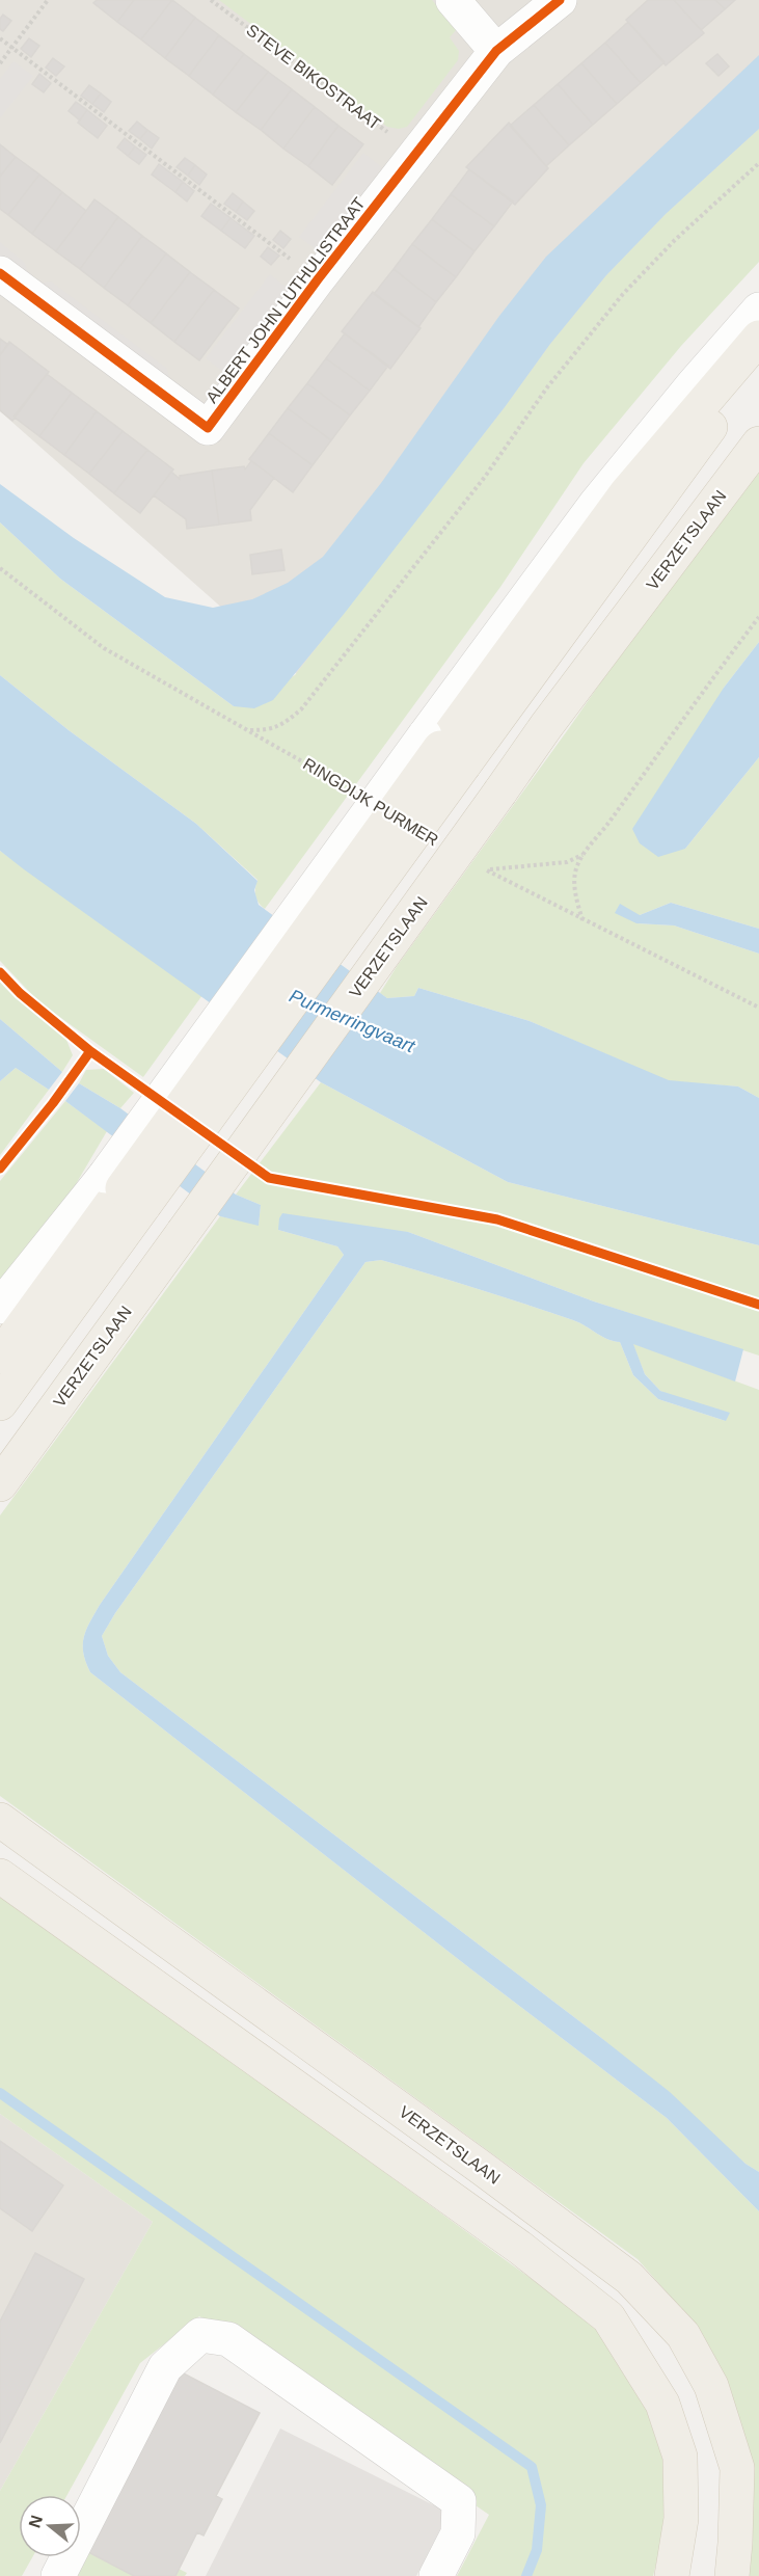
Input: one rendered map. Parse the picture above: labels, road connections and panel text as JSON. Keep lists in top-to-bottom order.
{
  "streets": {
    "main road": ["VERZETSLAAN"],
    "street": ["ALBERT JOHN LUTHULISTRAAT"],
    "path": ["STEVE BIKOSTRAAT", "RINGDIJK PURMER"]
  },
  "crossings": [
    ["STEVE BIKOSTRAAT", "ALBERT JOHN LUTHULISTRAAT"]
  ],
  "water": ["Purmerringvaart"],
  "north": "left"
}
